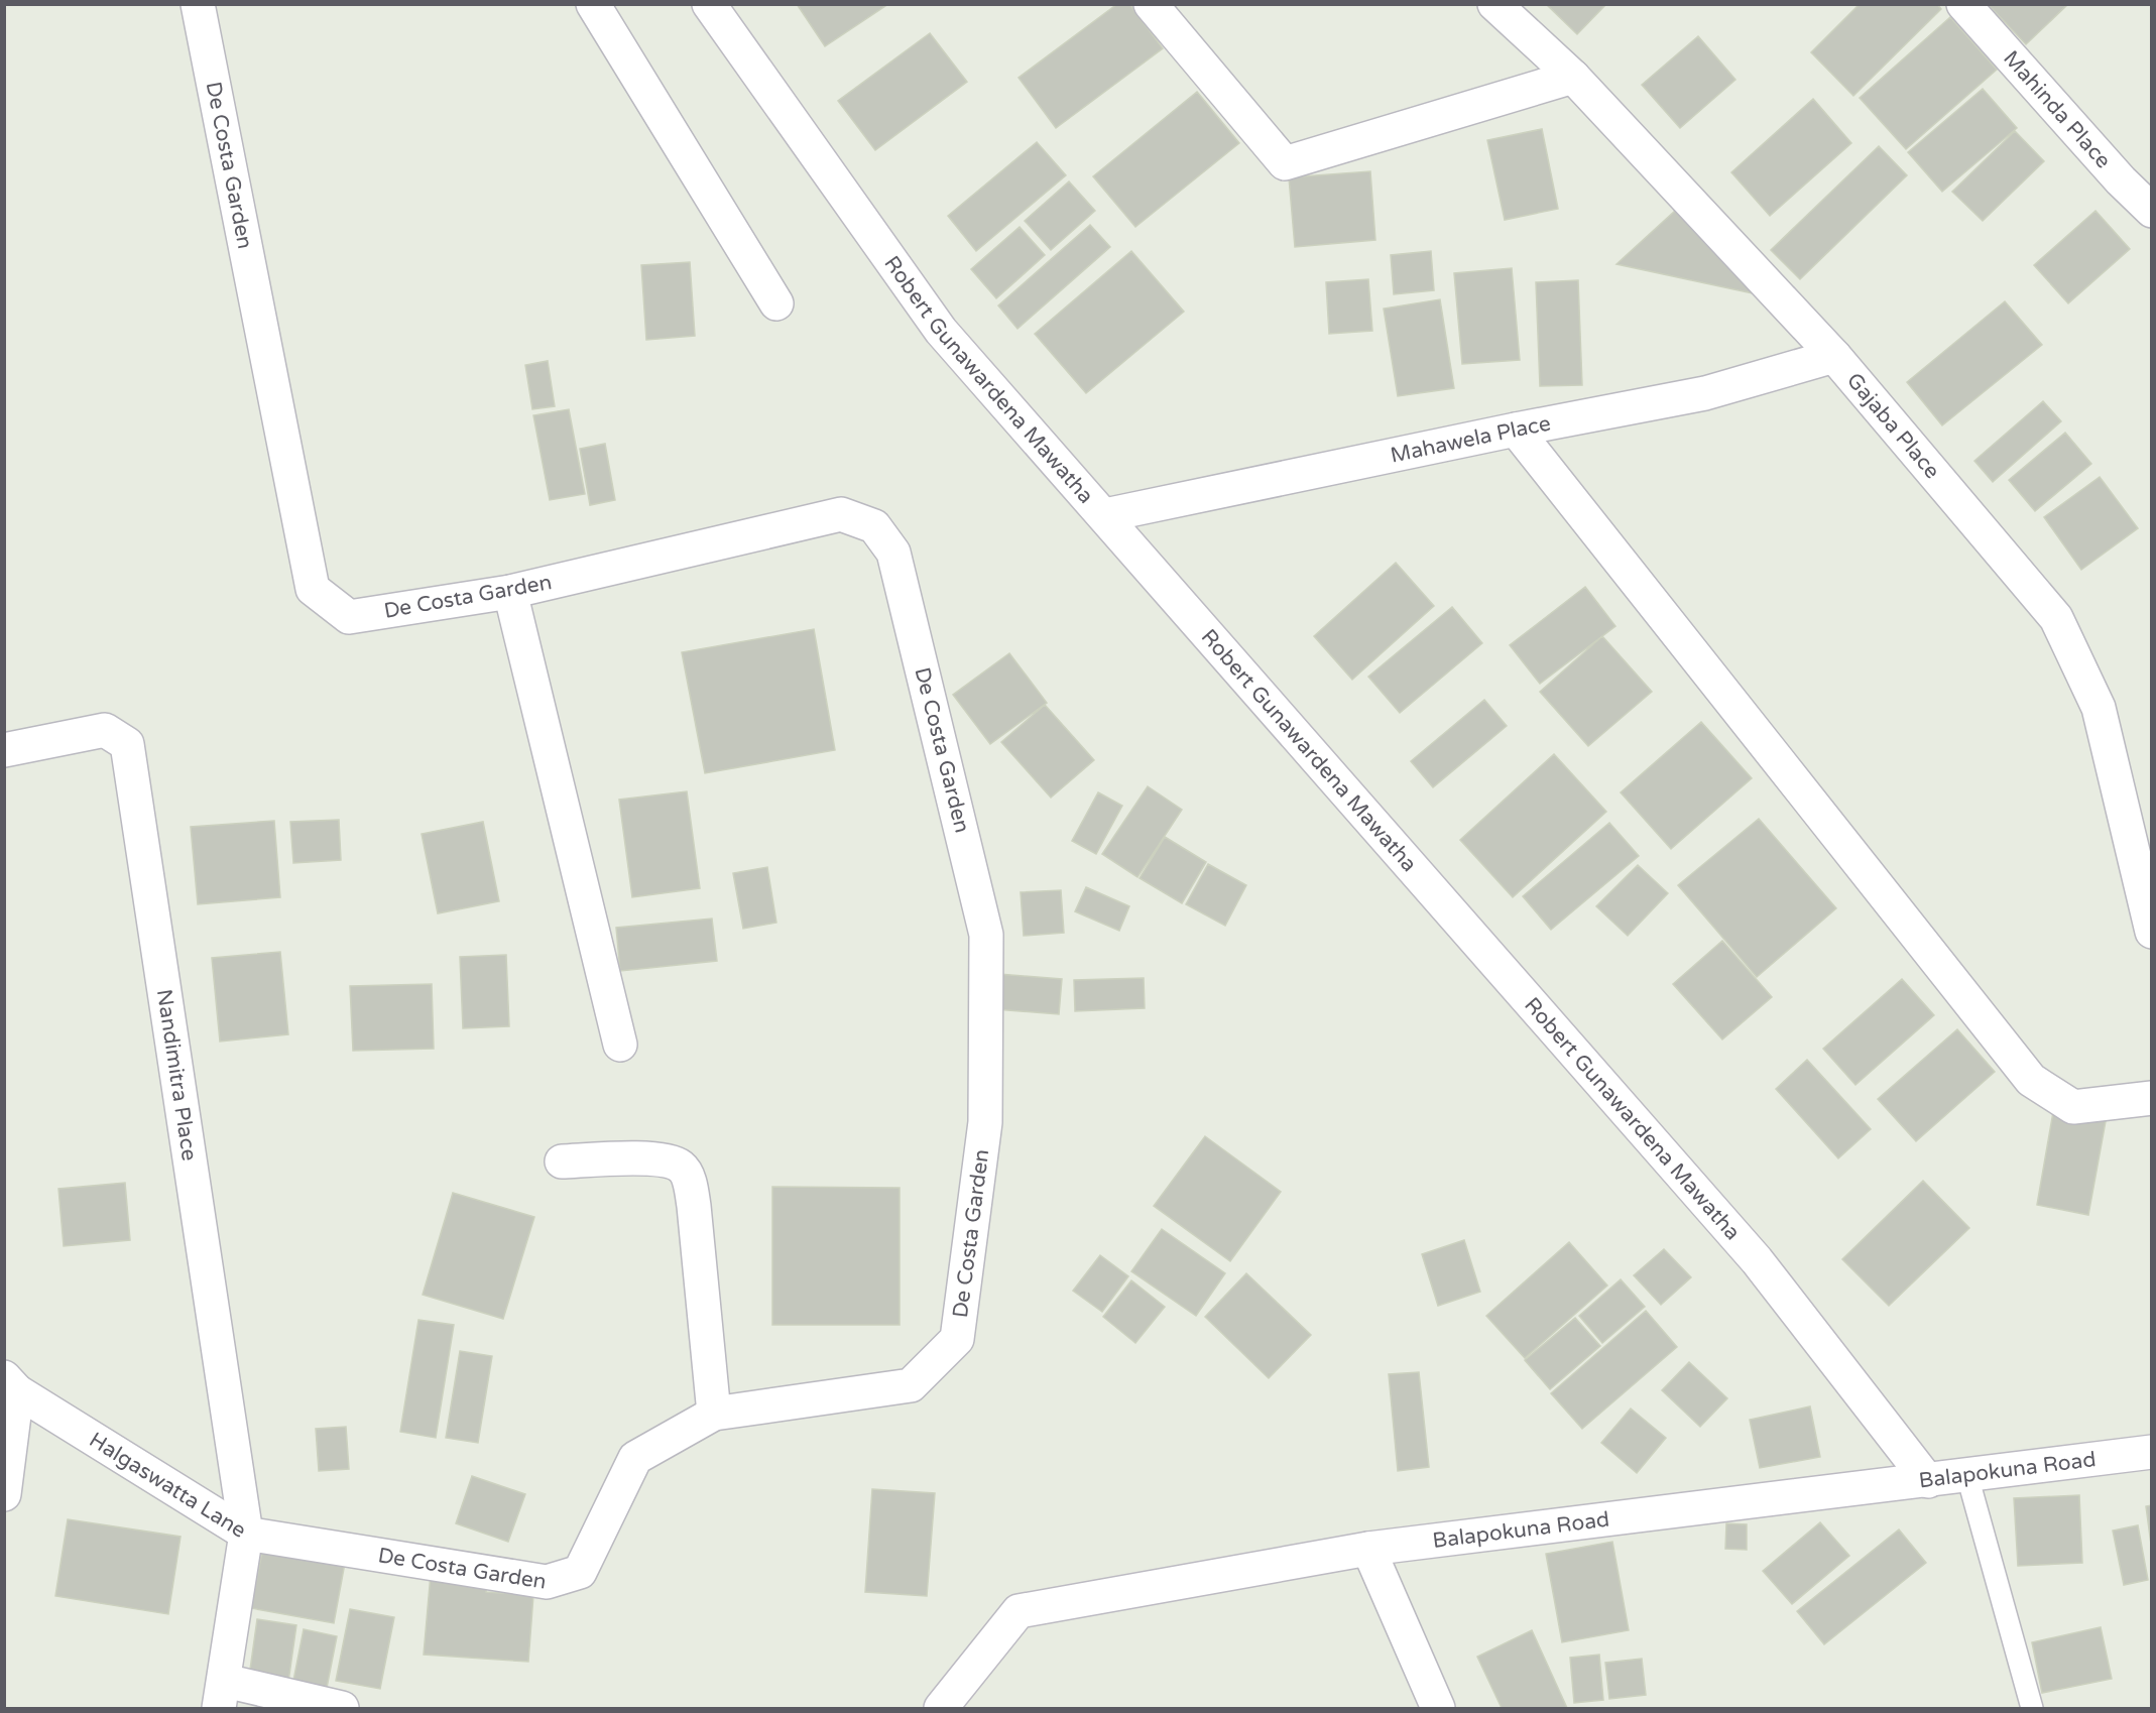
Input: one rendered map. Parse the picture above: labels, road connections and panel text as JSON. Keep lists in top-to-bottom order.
{
  "streets": {
    "street": [
      "Mahinda Place",
      "De Costa Garden",
      "Robert Gunawardena Mawatha",
      "Gajaba Place",
      "Mahawela Place",
      "Nandimitra Place",
      "Balapokuna Road",
      "Halgaswatta Lane"
    ]
  },
  "crossings": [
    ["De Costa Garden", "Nandimitra Place"],
    ["De Costa Garden", "Halgaswatta Lane"],
    ["Robert Gunawardena Mawatha", "Mahawela Place"],
    ["Robert Gunawardena Mawatha", "Balapokuna Road"],
    ["Gajaba Place", "Mahawela Place"],
    ["Nandimitra Place", "Halgaswatta Lane"]
  ]
}
